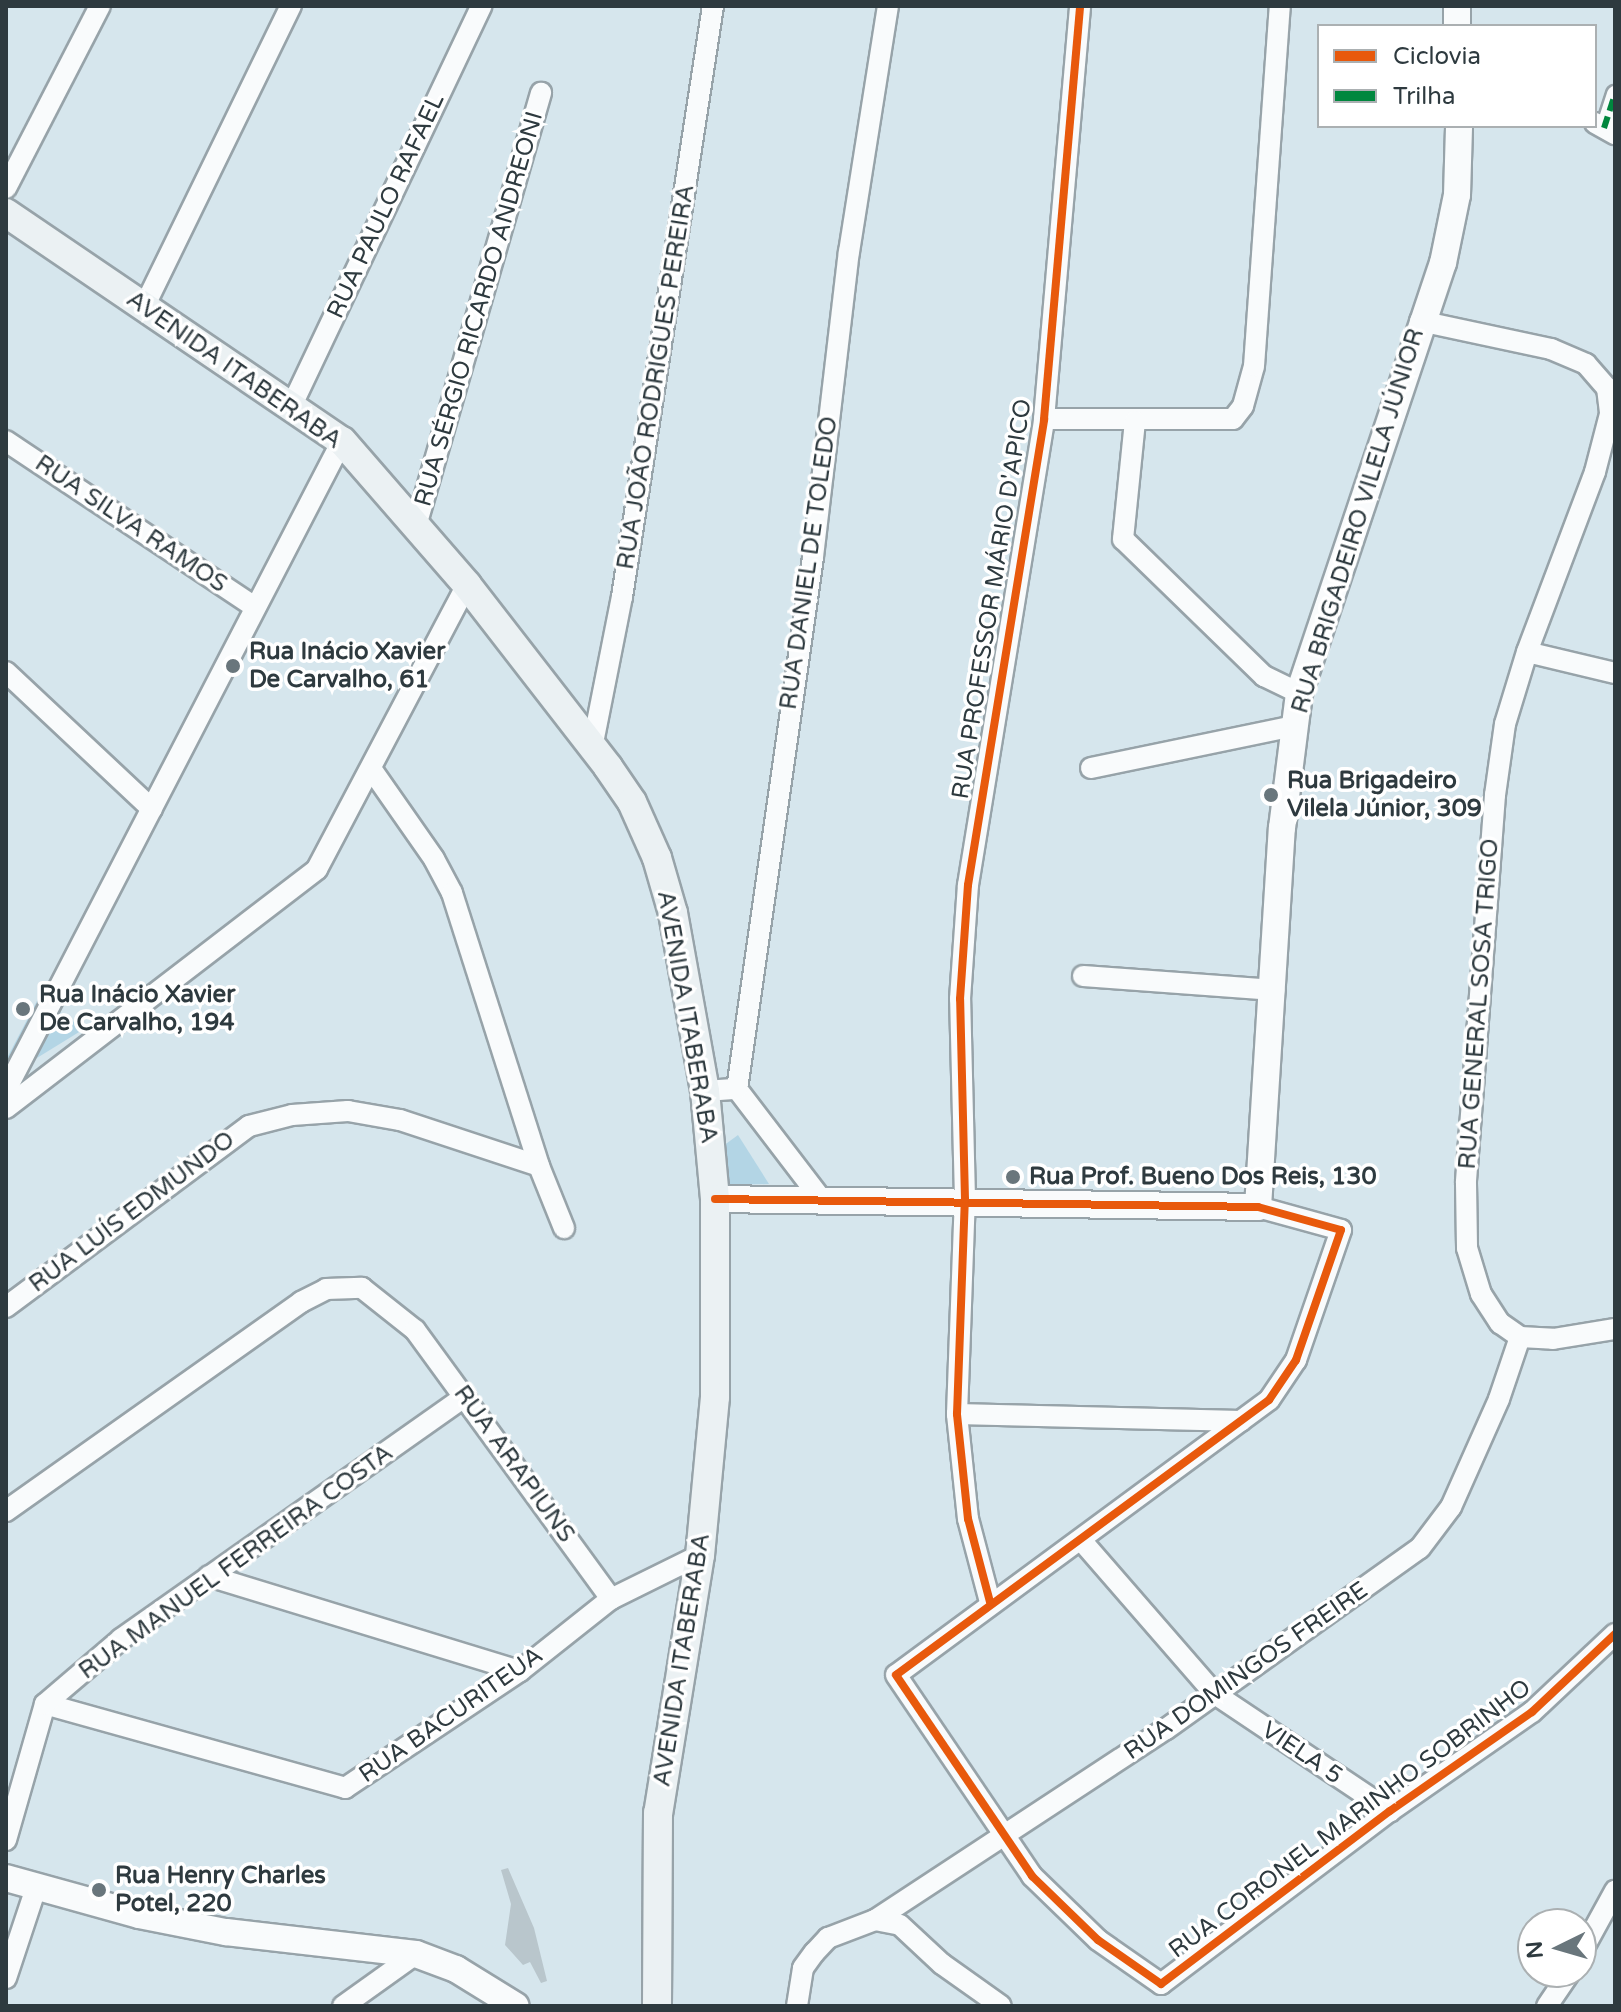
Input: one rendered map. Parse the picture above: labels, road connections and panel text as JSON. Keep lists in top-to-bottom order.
{
  "streets": {
    "main road": ["AVENIDA ITABERABA"],
    "street": [
      "RUA PAULO RAFAEL",
      "RUA SÉRGIO RICARDO ANDREONI",
      "RUA JOÃO RODRIGUES PEREIRA",
      "RUA BRIGADEIRO VILELA JÚNIOR",
      "RUA SILVA RAMOS",
      "RUA DANIEL DE TOLEDO",
      "RUA PROFESSOR MÁRIO D'APICO",
      "RUA GENERAL SOSA TRIGO",
      "RUA LUÍS EDMUNDO",
      "RUA ARAPIUNS",
      "RUA MANUEL FERREIRA COSTA",
      "RUA DOMINGOS FREIRE",
      "RUA BACURITEUA",
      "VIELA 5",
      "RUA CORONEL MARINHO SOBRINHO"
    ]
  },
  "crossings": [
    ["RUA PAULO RAFAEL", "AVENIDA ITABERABA"],
    ["RUA SÉRGIO RICARDO ANDREONI", "AVENIDA ITABERABA"],
    ["AVENIDA ITABERABA", "RUA JOÃO RODRIGUES PEREIRA"],
    ["AVENIDA ITABERABA", "RUA BACURITEUA"],
    ["RUA BRIGADEIRO VILELA JÚNIOR", "RUA GENERAL SOSA TRIGO"],
    ["RUA GENERAL SOSA TRIGO", "RUA DOMINGOS FREIRE"],
    ["RUA ARAPIUNS", "RUA MANUEL FERREIRA COSTA"],
    ["RUA ARAPIUNS", "RUA BACURITEUA"],
    ["RUA MANUEL FERREIRA COSTA", "RUA BACURITEUA"],
    ["RUA DOMINGOS FREIRE", "VIELA 5"],
    ["RUA DOMINGOS FREIRE", "RUA CORONEL MARINHO SOBRINHO"],
    ["VIELA 5", "RUA CORONEL MARINHO SOBRINHO"]
  ],
  "places": [
    "Rua Inácio Xavier De Carvalho, 61",
    "Rua Brigadeiro Vilela Júnior, 309",
    "Rua Inácio Xavier De Carvalho, 194",
    "Rua Prof. Bueno Dos Reis, 130",
    "Rua Henry Charles Potel, 220"
  ],
  "legend": ["Ciclovia", "Trilha"],
  "north": "left"
}
